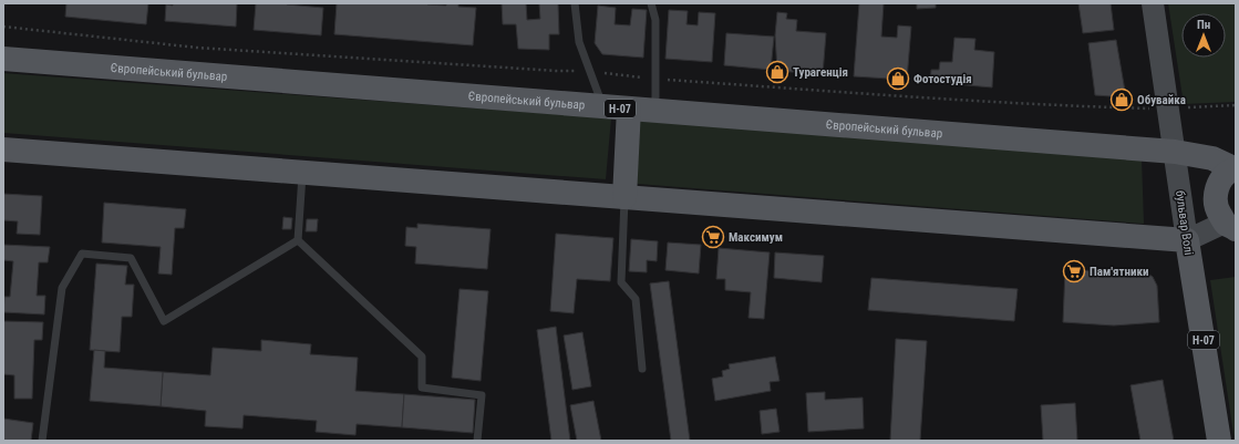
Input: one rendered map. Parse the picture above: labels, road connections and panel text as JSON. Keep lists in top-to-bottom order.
{
  "streets": {
    "main road": ["Європейський бульвар", "Н-07", "бульвар Волі"]
  },
  "crossings": [
    ["Європейський бульвар", "бульвар Волі"]
  ],
  "places": {
    "shop": ["Турагенція", "Фотостудія", "Обувайка"],
    "supermarket": ["Максимум", "Пам'ятники"]
  },
  "north": "top"
}
